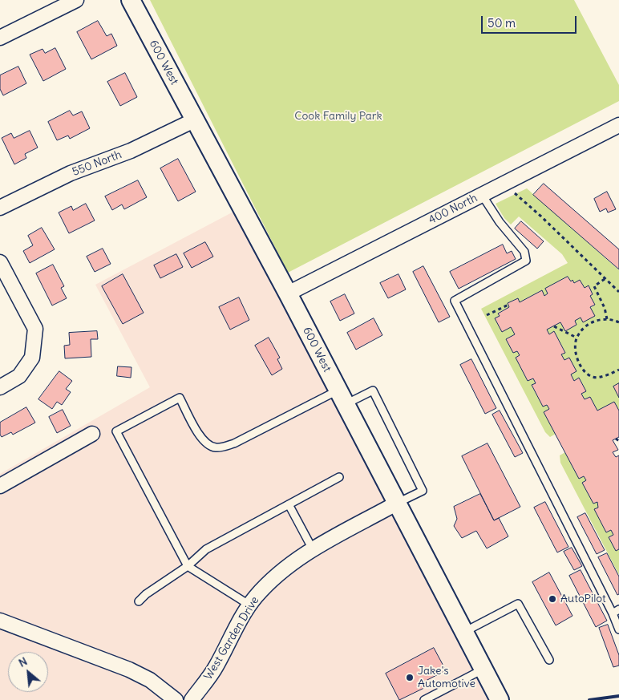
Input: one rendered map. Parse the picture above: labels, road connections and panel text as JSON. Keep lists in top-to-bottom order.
{
  "streets": {
    "street": [
      "600 West",
      "550 North",
      "400 North",
      "West Garden Drive"
    ]
  },
  "crossings": [
    ["600 West", "550 North"],
    ["600 West", "400 North"],
    ["600 West", "West Garden Drive"]
  ],
  "parks": ["Cook Family Park"],
  "places": ["AutoPilot", "Jake's Automotive"],
  "scale_bar": "50 m",
  "north": "top left"
}
